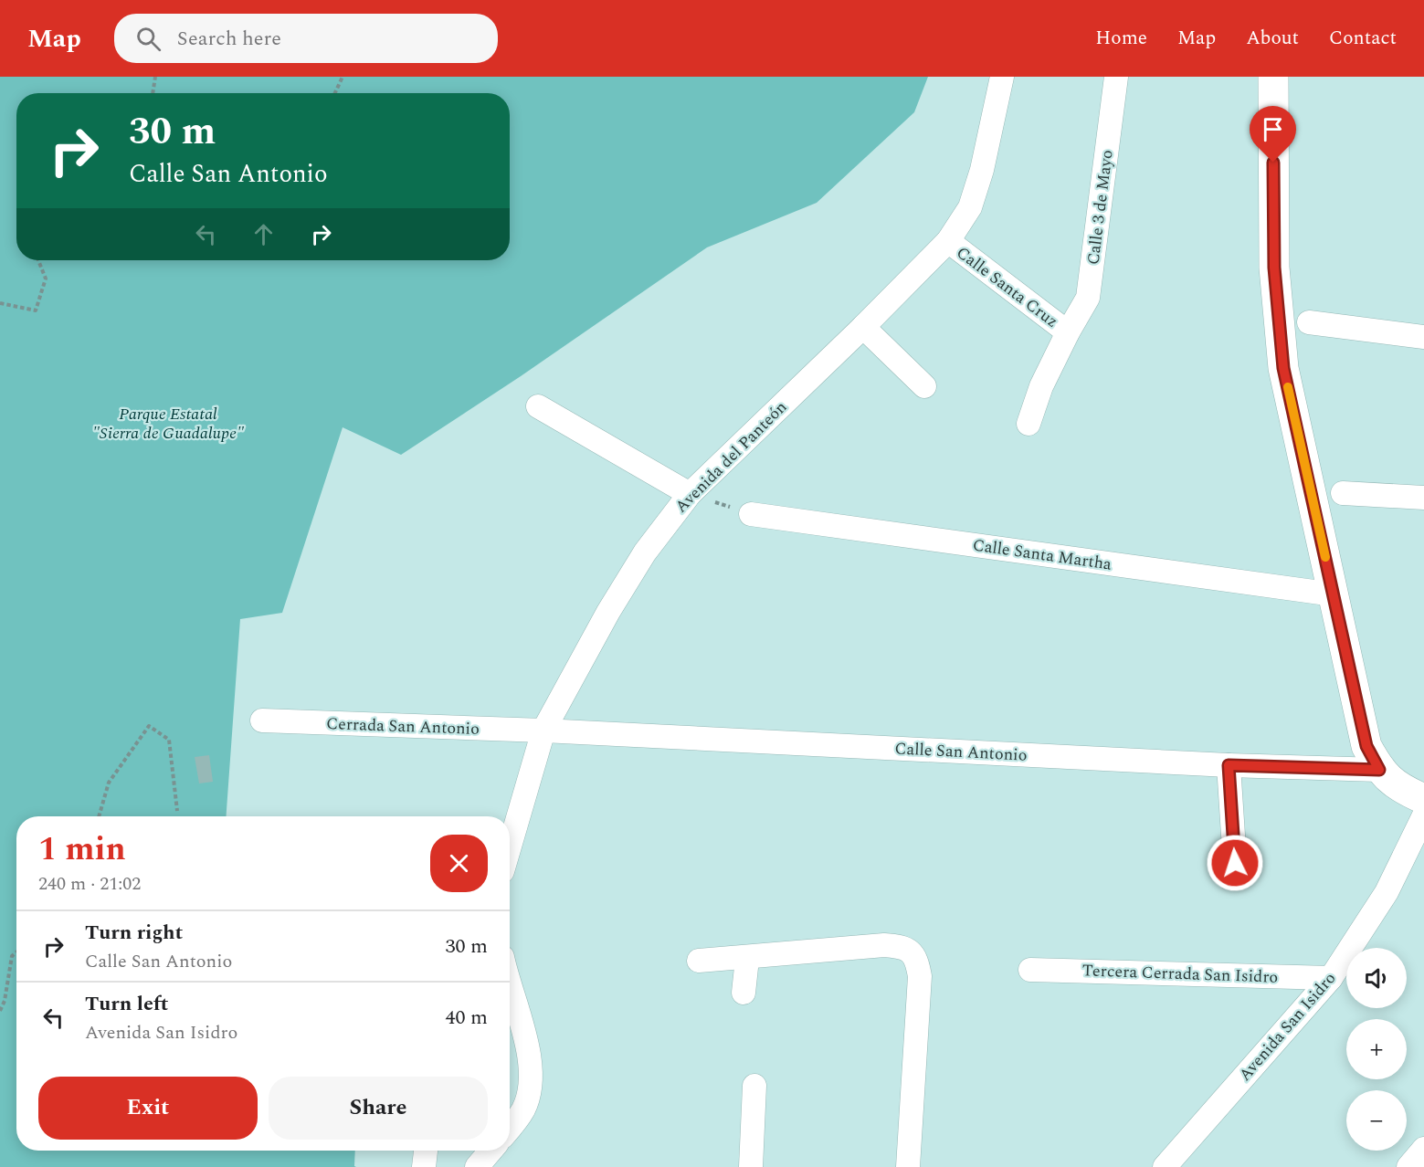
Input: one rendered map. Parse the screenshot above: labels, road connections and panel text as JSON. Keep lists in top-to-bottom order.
{
  "streets": {
    "street": [
      "Calle 3 de Mayo",
      "Calle Santa Cruz",
      "Avenida del Panteón",
      "Calle Santa Martha",
      "Cerrada San Antonio",
      "Calle San Antonio",
      "Tercera Cerrada San Isidro",
      "Avenida San Isidro"
    ]
  },
  "crossings": [
    ["Calle 3 de Mayo", "Calle Santa Cruz"],
    ["Calle Santa Cruz", "Avenida del Panteón"],
    ["Avenida del Panteón", "Cerrada San Antonio"],
    ["Avenida del Panteón", "Calle San Antonio"],
    ["Cerrada San Antonio", "Calle San Antonio"],
    ["Tercera Cerrada San Isidro", "Avenida San Isidro"]
  ],
  "parks": ["Parque Estatal \"Sierra de Guadalupe\""],
  "page": {
    "header": "Map",
    "search": "Search here",
    "nav": [
      "Home",
      "Map",
      "About",
      "Contact"
    ],
    "turn": ["30 m", "Calle San Antonio"],
    "heading": ["1 min", "240 m · 21:02"],
    "list": [
      {
        "name": "Turn right",
        "note": "Calle San Antonio",
        "value": "30 m"
      },
      {
        "name": "Turn left",
        "note": "Avenida San Isidro",
        "value": "40 m"
      }
    ],
    "map_buttons": ["+", "−"],
    "buttons": ["Exit", "Share"]
  }
}
